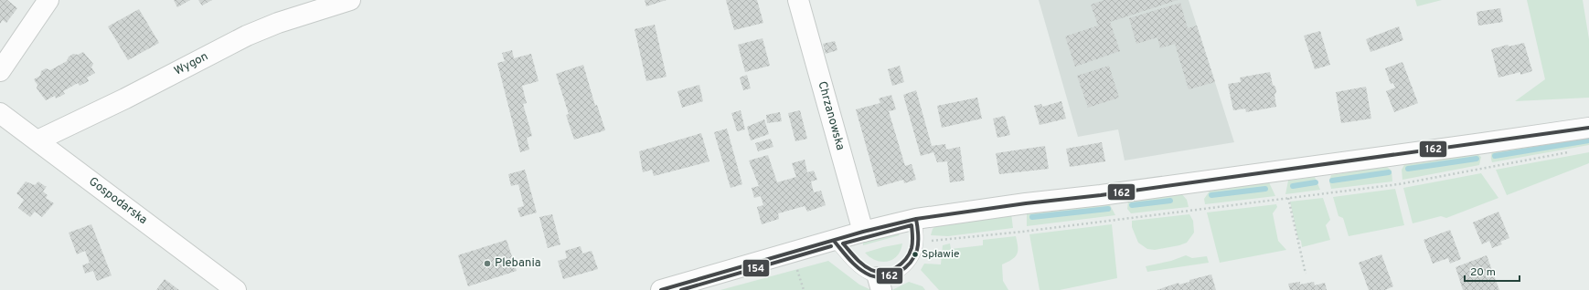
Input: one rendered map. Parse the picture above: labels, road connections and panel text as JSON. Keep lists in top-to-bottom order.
{
  "streets": {
    "street": ["Wygon", "Chrzanowska", "Gospodarska"]
  },
  "crossings": [
    ["Wygon", "Gospodarska"]
  ],
  "places": ["Spławie", "Plebania"],
  "lines": ["transit line 162", "transit line 154"],
  "scale_bar": "20 m"
}
